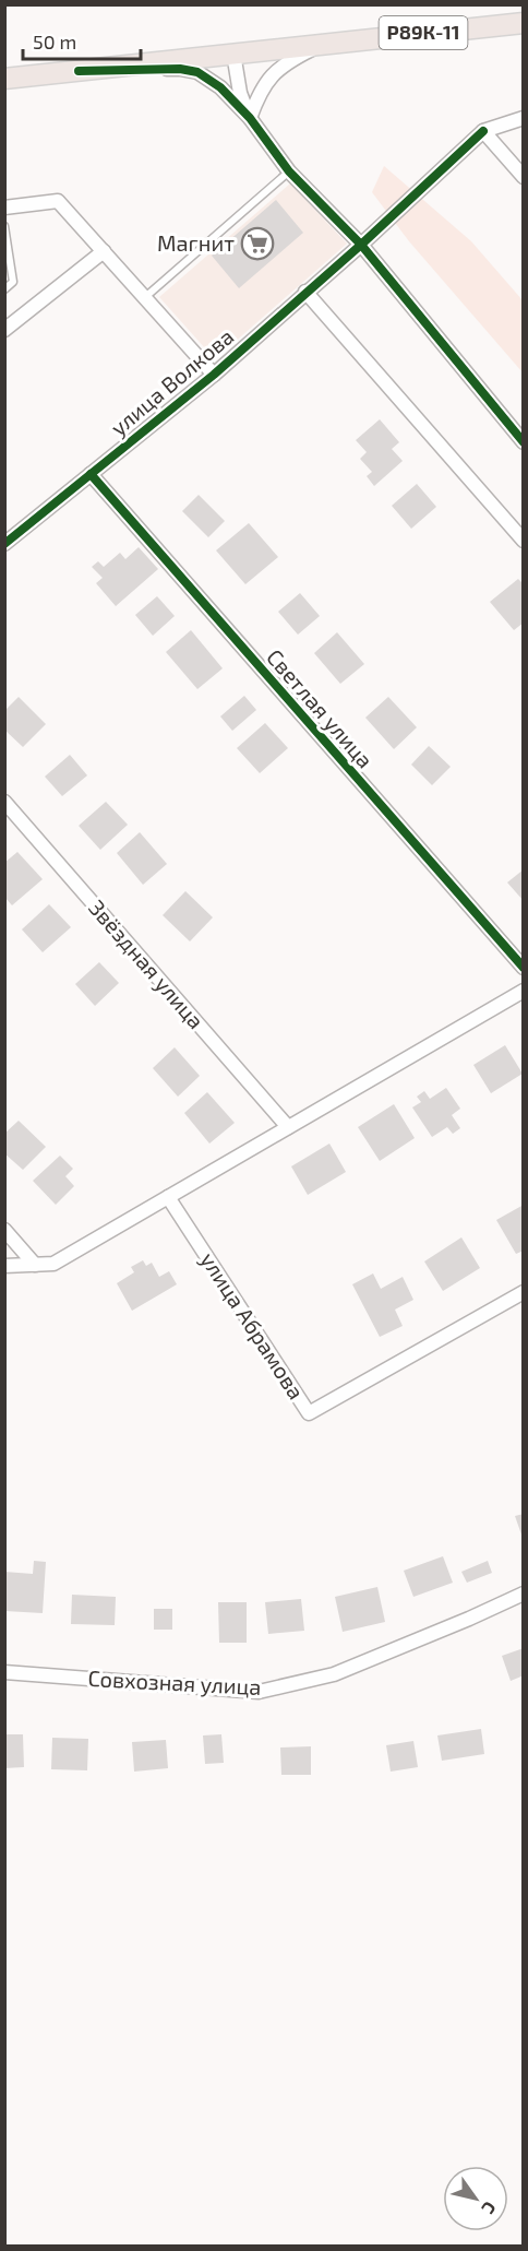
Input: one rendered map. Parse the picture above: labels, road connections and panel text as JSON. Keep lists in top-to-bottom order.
{
  "streets": {
    "main road": ["Р89К-11"],
    "street": [
      "улица Волкова",
      "Светлая улица",
      "Звёздная улица",
      "улица Абрамова",
      "Совхозная улица"
    ]
  },
  "crossings": [
    ["улица Волкова", "Светлая улица"]
  ],
  "places": {
    "supermarket": ["Магнит"]
  },
  "scale_bar": "50 m",
  "north": "bottom right"
}
